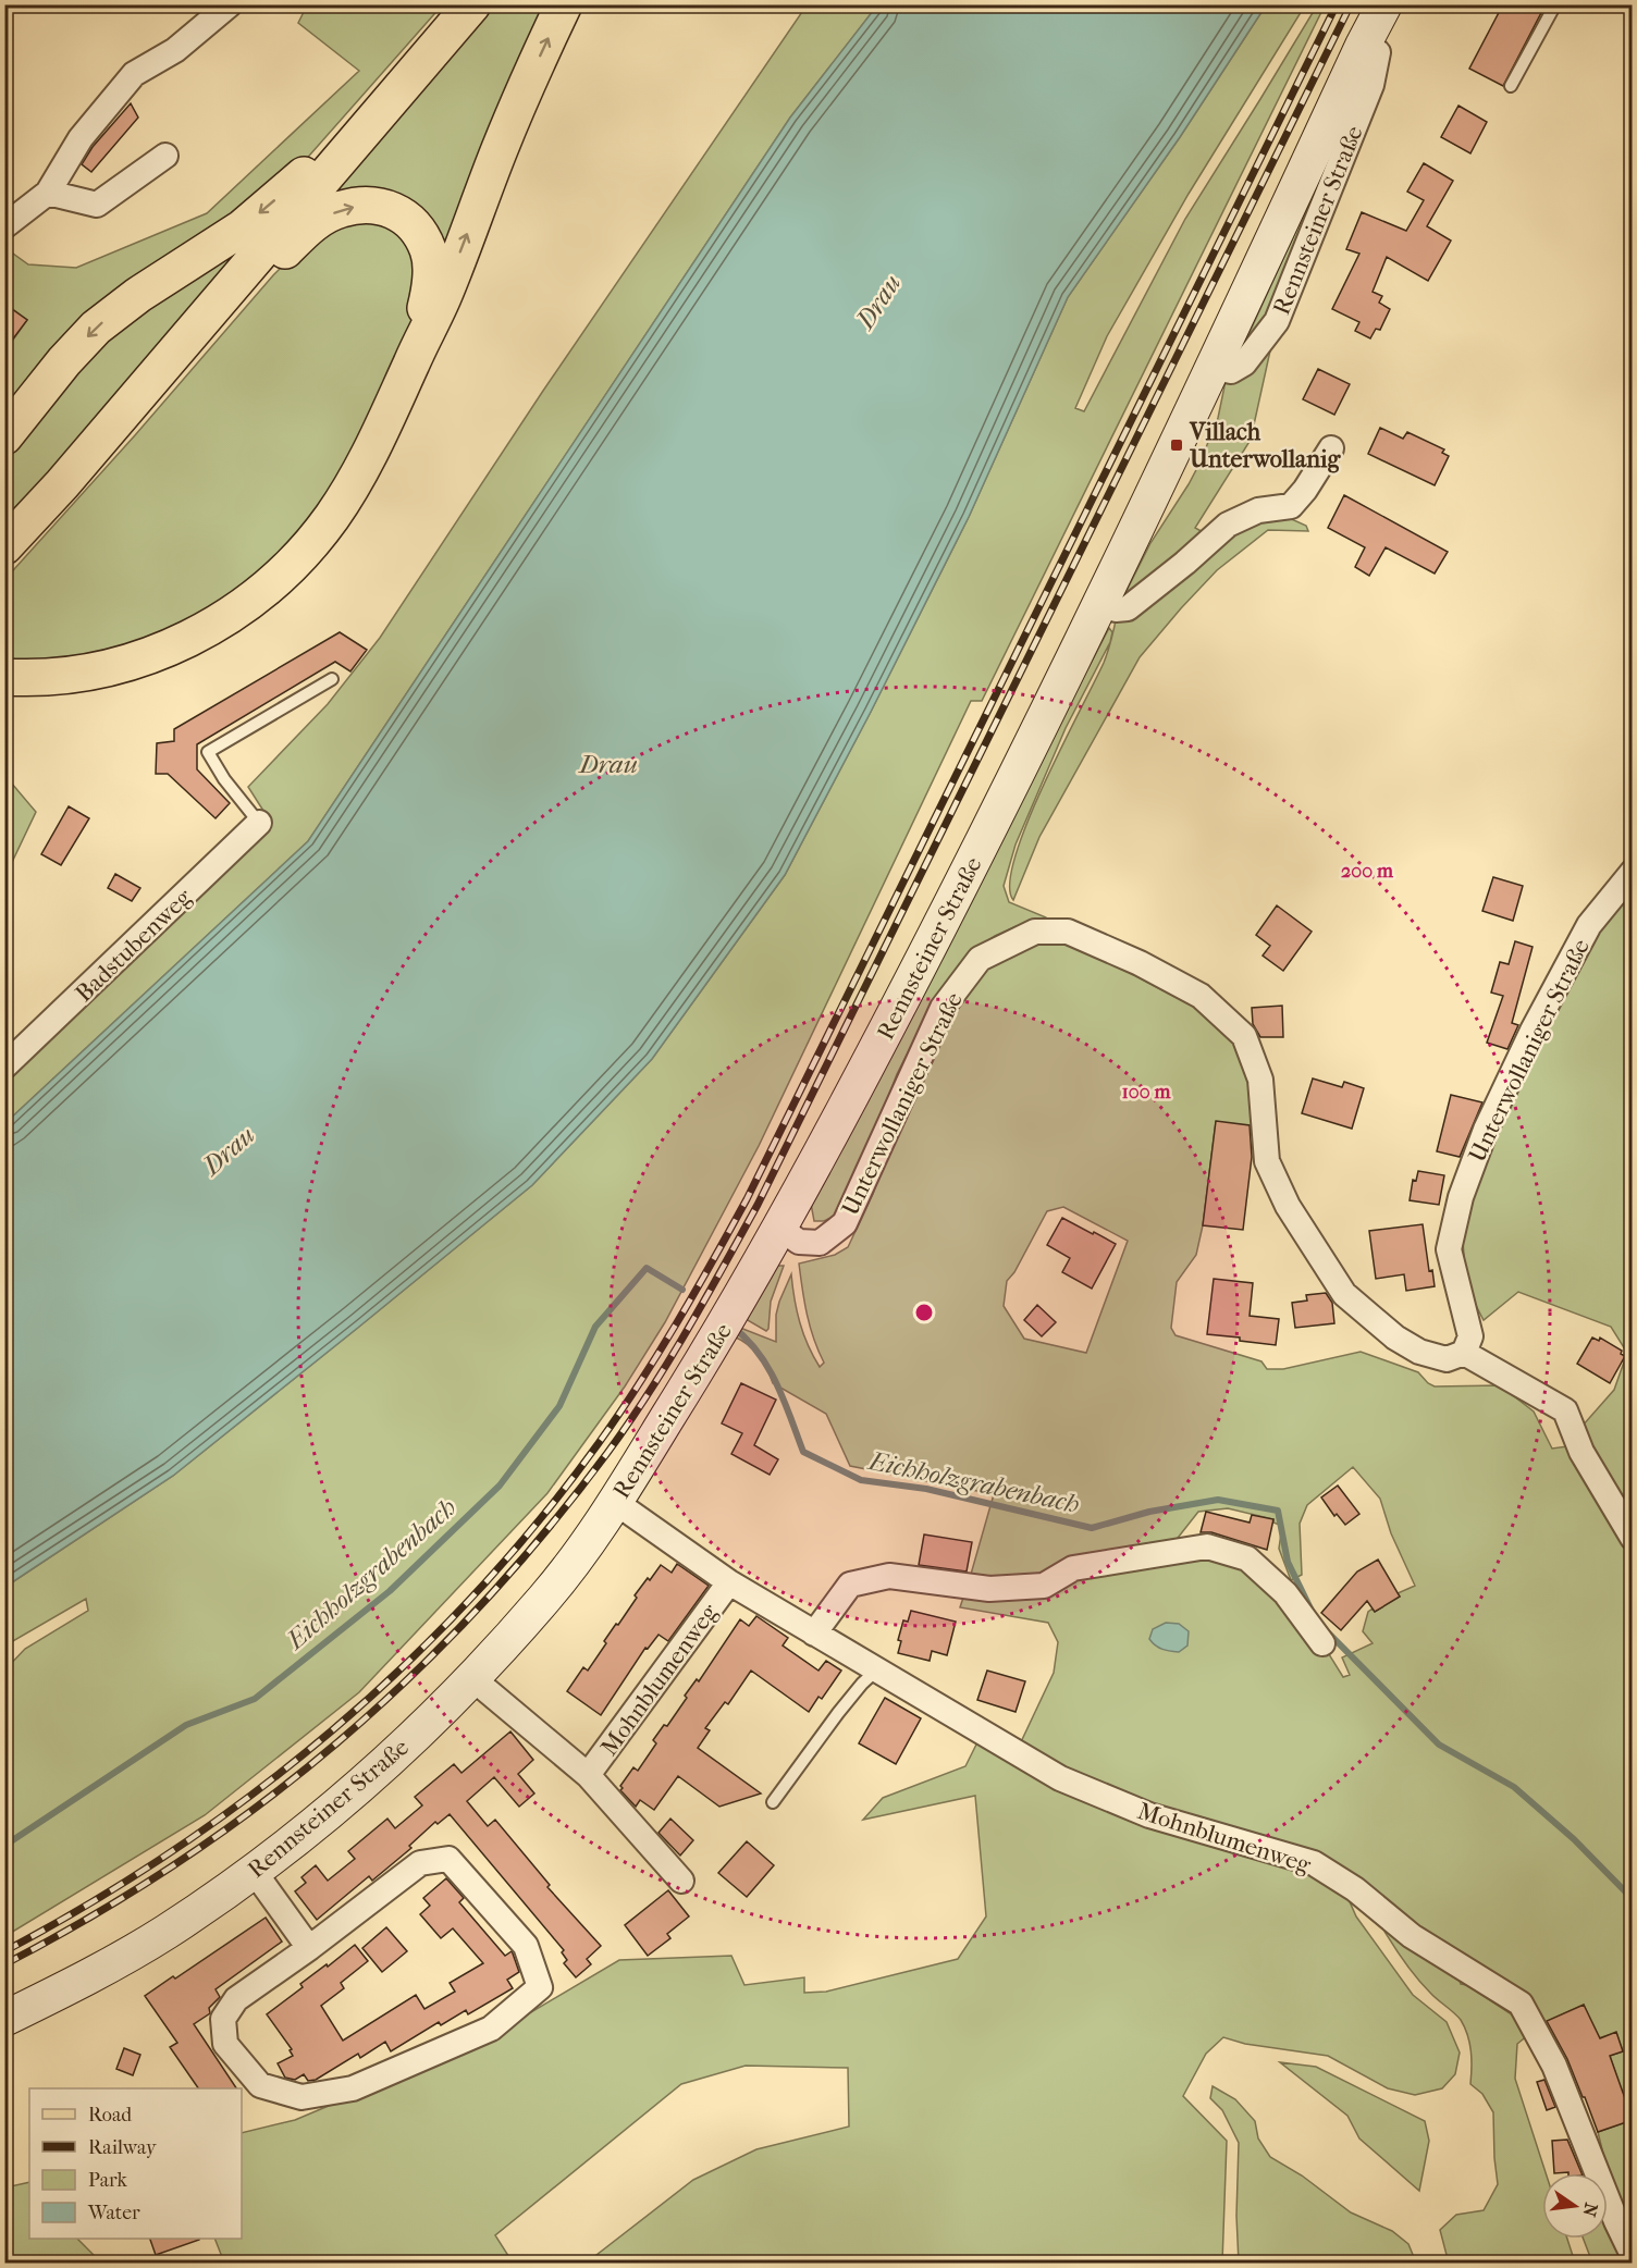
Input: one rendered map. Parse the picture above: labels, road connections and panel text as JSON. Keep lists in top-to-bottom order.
{
  "streets": {
    "main road": ["Rennsteiner Straße"],
    "street": ["Badstubenweg", "Unterwollaniger Straße", "Mohnblumenweg"]
  },
  "crossings": [
    ["Rennsteiner Straße", "Unterwollaniger Straße"],
    ["Rennsteiner Straße", "Mohnblumenweg"]
  ],
  "water": ["Drau", "Eichholzgrabenbach"],
  "places": {
    "transit": ["Villach Unterwollanig"]
  },
  "legend": [
    "Road",
    "Railway",
    "Park",
    "Water"
  ],
  "north": "right",
  "rings": ["200 m", "100 m"]
}
